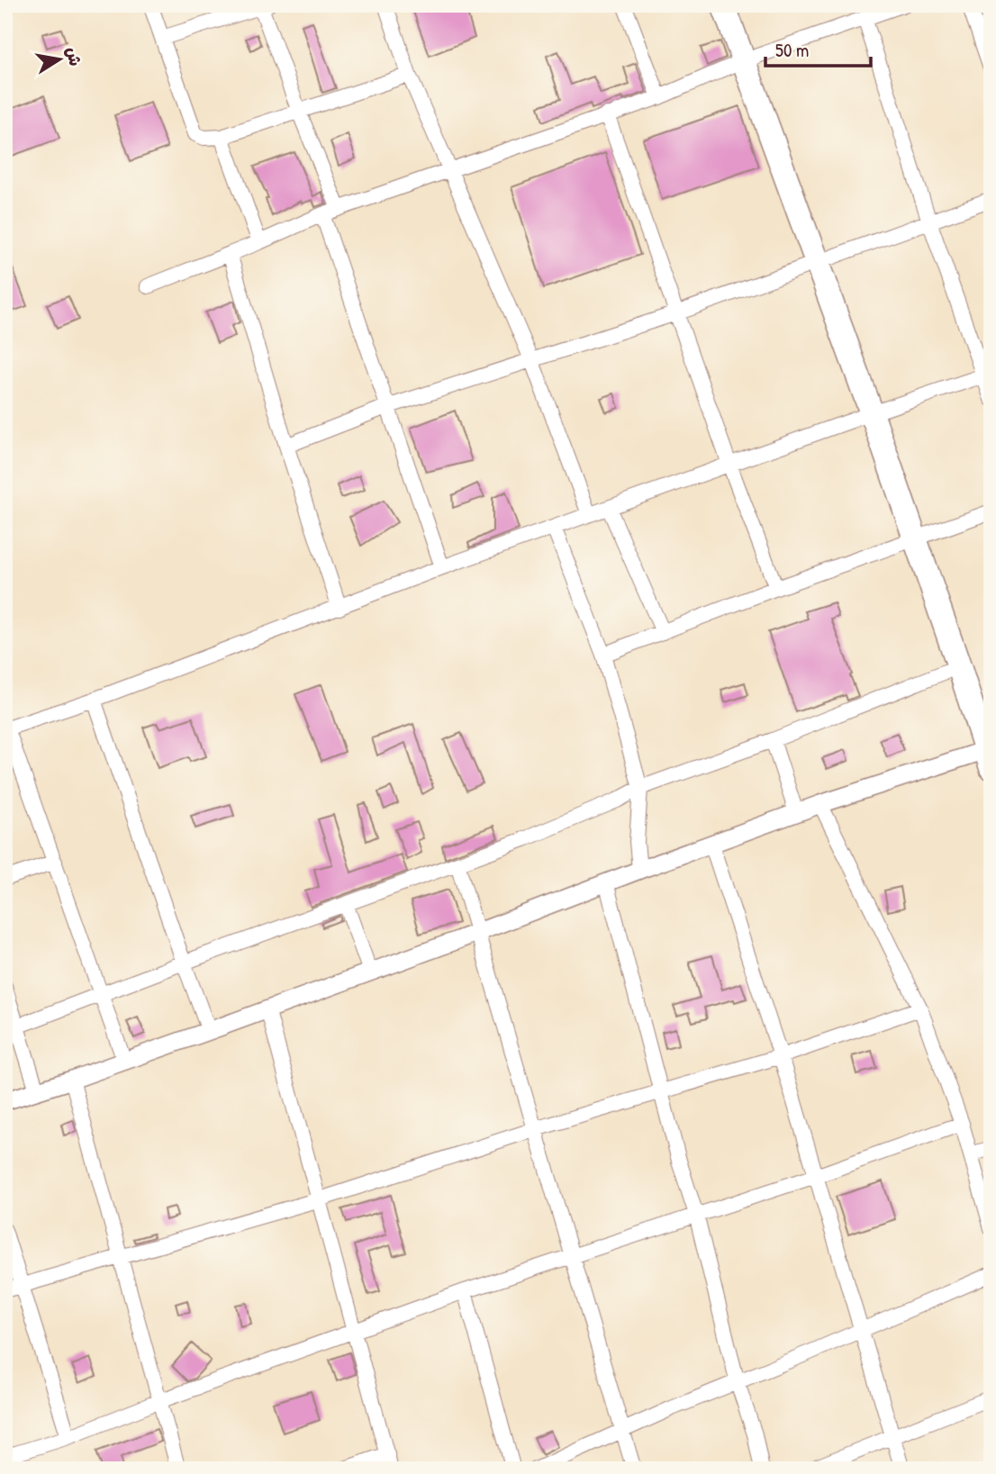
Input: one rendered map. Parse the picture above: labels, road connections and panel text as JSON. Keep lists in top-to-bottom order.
{
  "scale_bar": "50 m",
  "north": "right"
}
